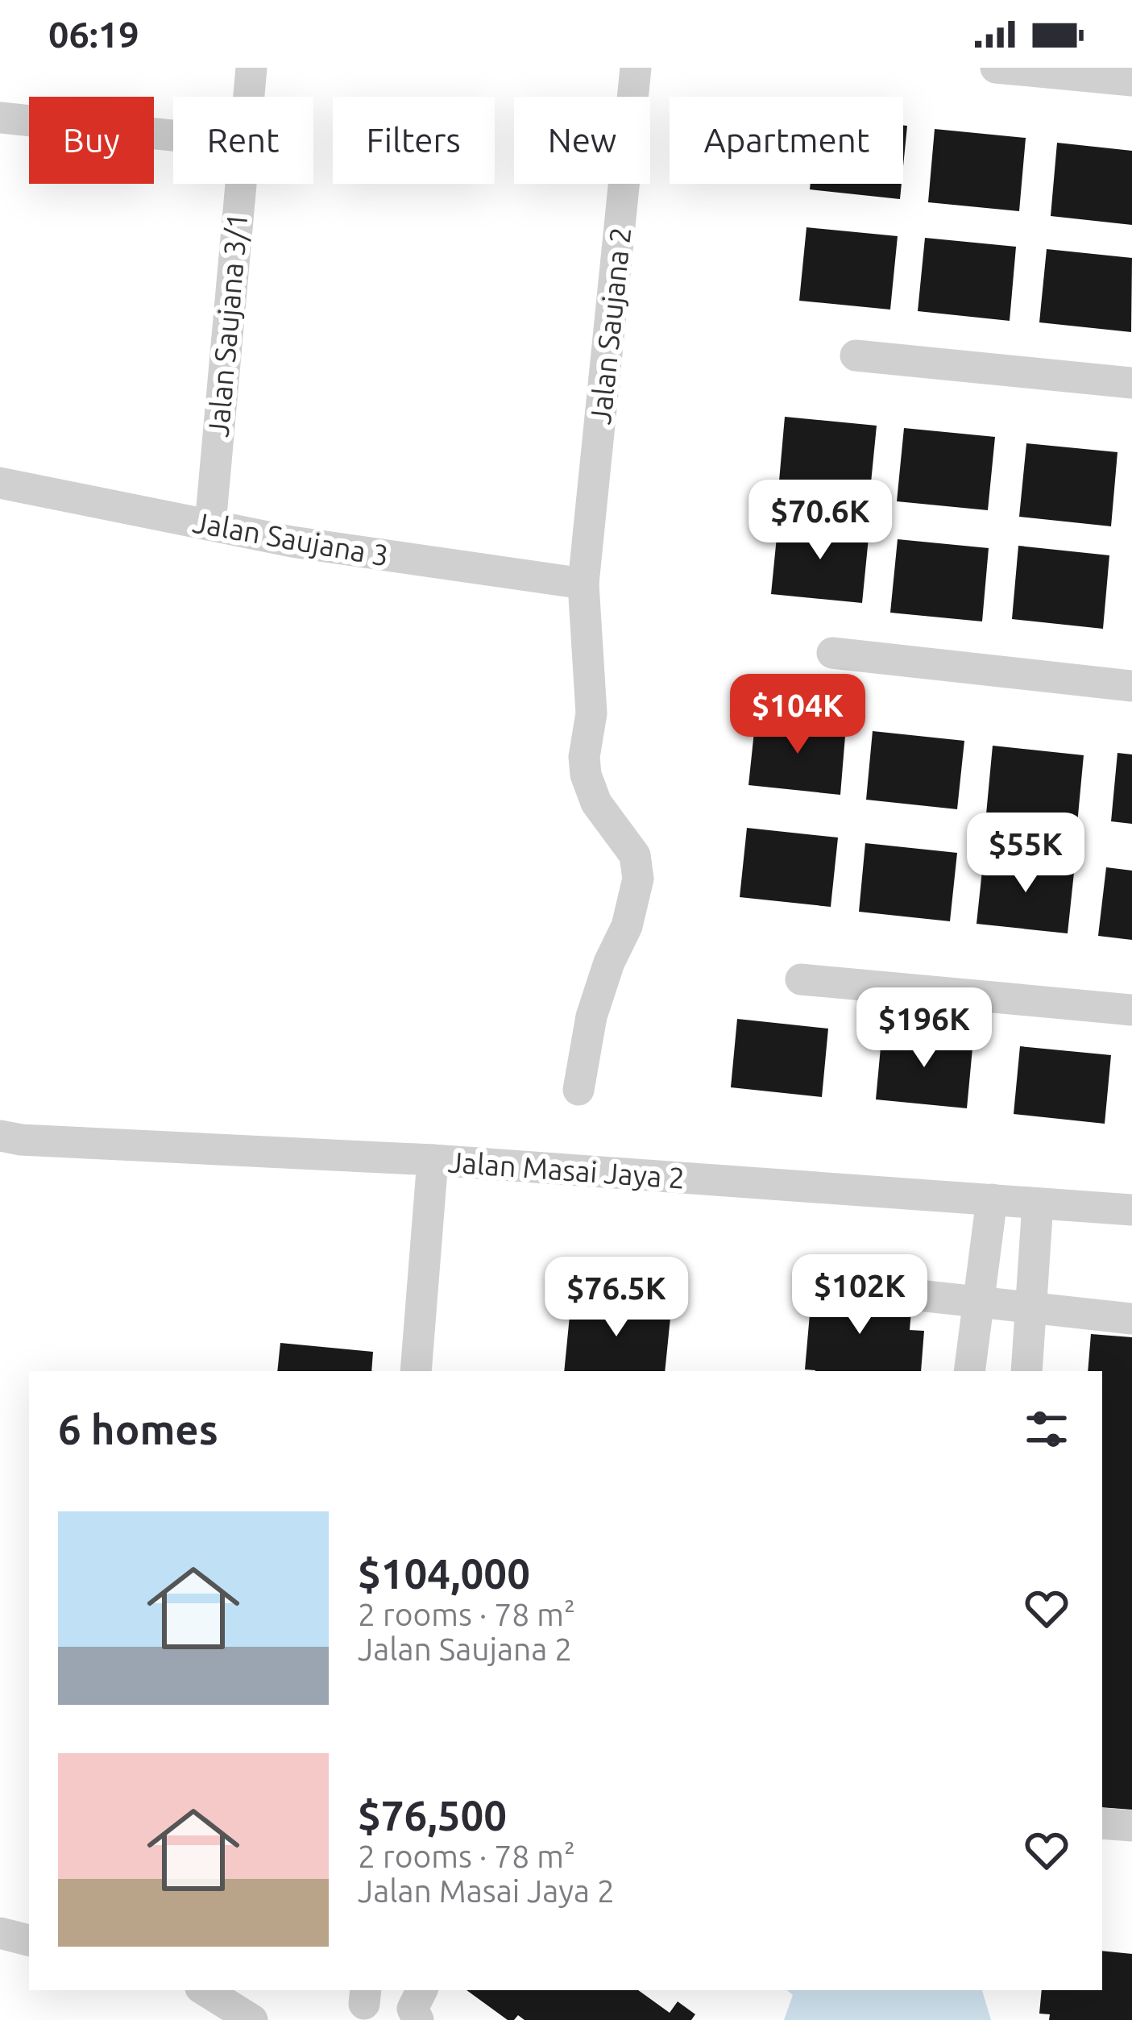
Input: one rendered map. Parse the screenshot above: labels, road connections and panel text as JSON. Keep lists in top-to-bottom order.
{
  "streets": {
    "street": [
      "Jalan Saujana 3/1",
      "Jalan Saujana 2",
      "Jalan Saujana 3",
      "Jalan Masai Jaya 2"
    ]
  },
  "crossings": [
    ["Jalan Saujana 3/1", "Jalan Saujana 3"],
    ["Jalan Saujana 2", "Jalan Saujana 3"]
  ],
  "page": {
    "status": "06:19",
    "chip": [
      "Buy",
      "Rent",
      "Filters",
      "New",
      "Apartment"
    ],
    "price": [
      "$70.6K",
      "$104K",
      "$55K",
      "$196K",
      "$102K",
      "$76.5K"
    ],
    "heading": "6 homes",
    "list": [
      {
        "name": "$104,000",
        "note": "2 rooms · 78 m² · Jalan Saujana 2"
      },
      {
        "name": "$76,500",
        "note": "2 rooms · 78 m² · Jalan Masai Jaya 2"
      }
    ]
  }
}
